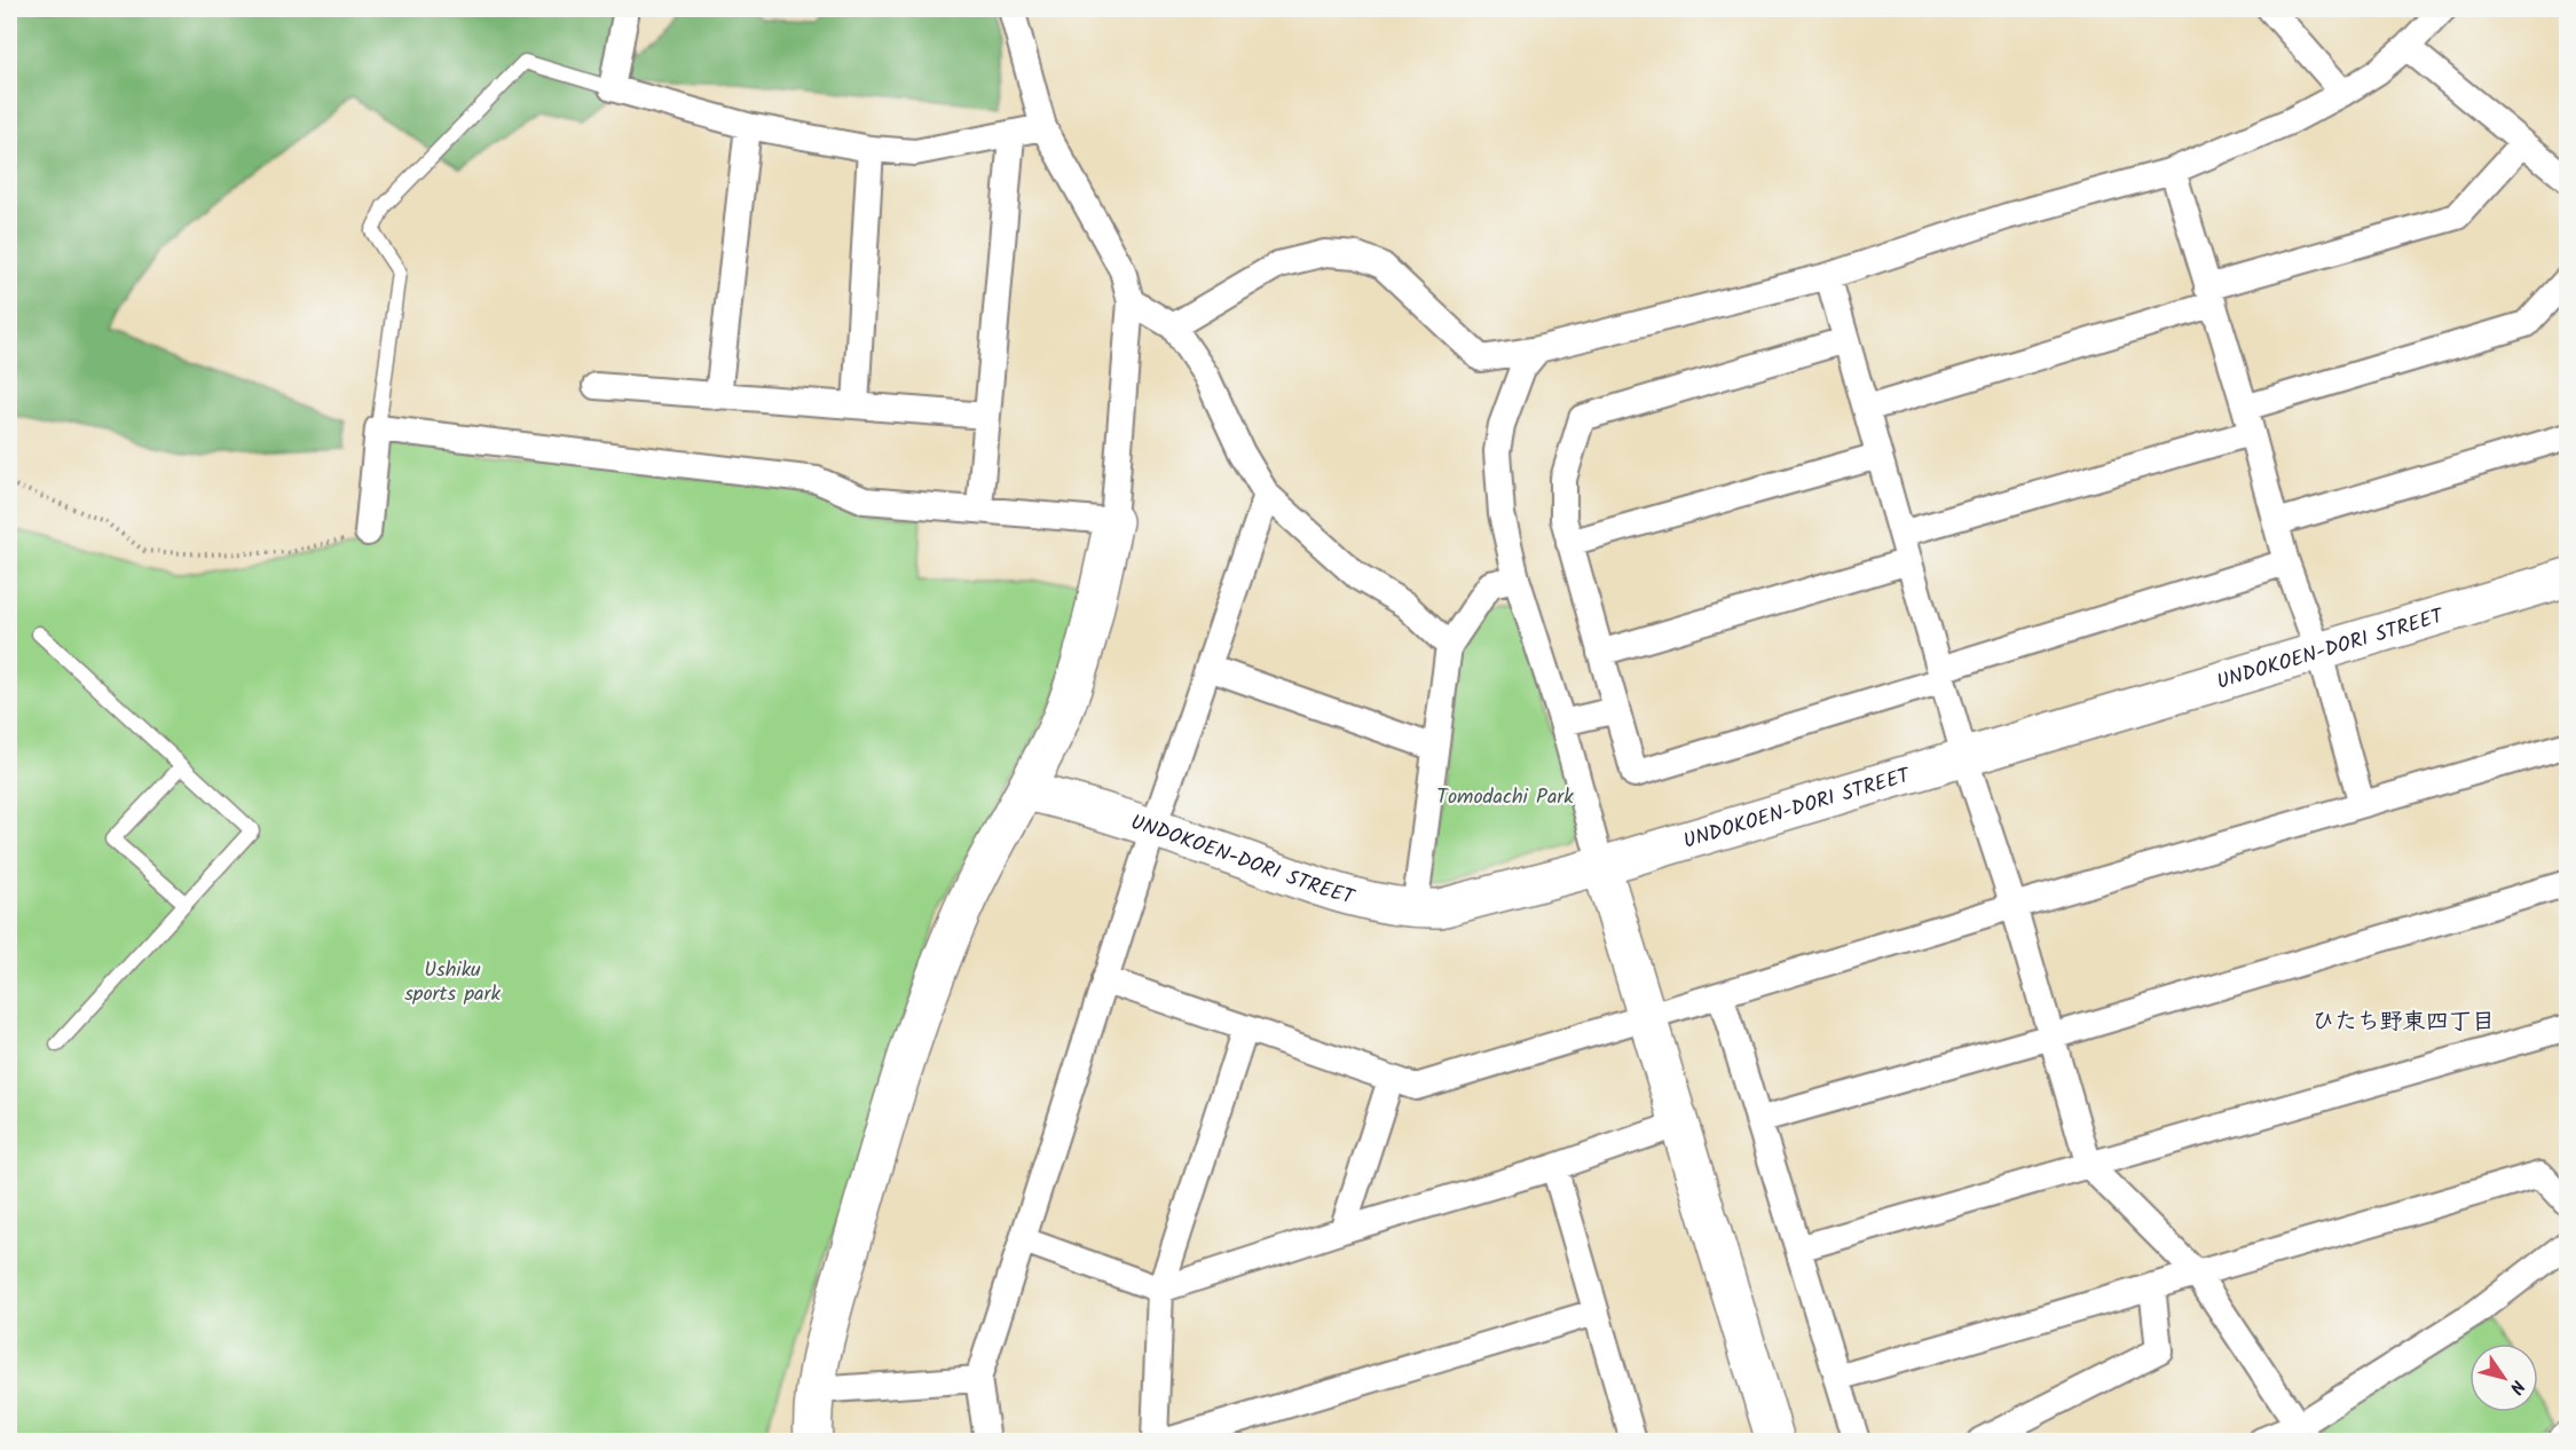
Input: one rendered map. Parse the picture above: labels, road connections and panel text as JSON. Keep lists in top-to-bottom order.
{
  "streets": {
    "street": ["UNDOKOEN-DORI STREET"]
  },
  "districts": ["ひたち野東四丁目"],
  "parks": ["Tomodachi Park", "Ushiku sports park"],
  "north": "bottom right"
}
